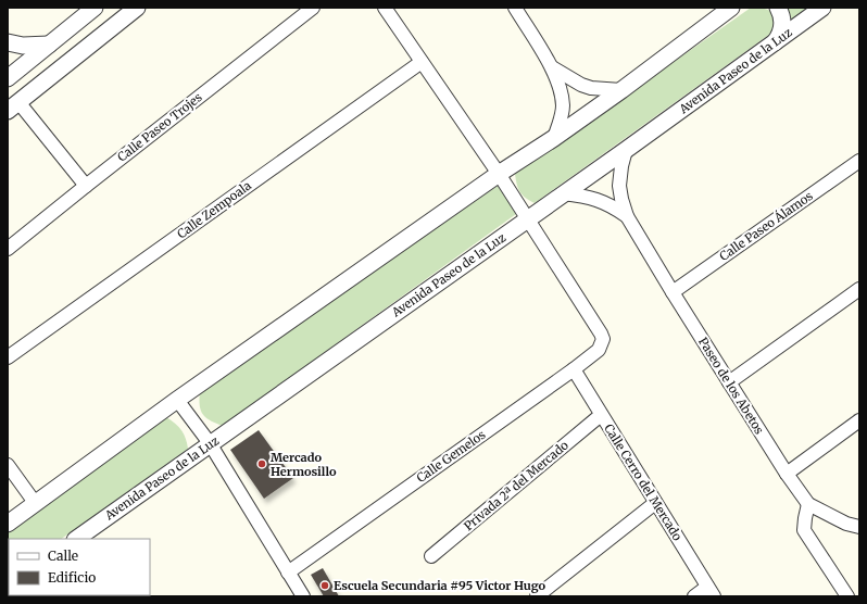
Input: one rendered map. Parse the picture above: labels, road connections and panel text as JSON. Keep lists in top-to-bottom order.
{
  "streets": {
    "street": [
      "Avenida Paseo de la Luz",
      "Calle Paseo Trojes",
      "Calle Zempoala",
      "Calle Paseo Álamos",
      "Paseo de los Abetos",
      "Calle Gemelos",
      "Calle Cerro del Mercado",
      "Privada 2ª del Mercado"
    ]
  },
  "crossings": [
    ["Avenida Paseo de la Luz", "Paseo de los Abetos"],
    ["Avenida Paseo de la Luz", "Calle Gemelos"],
    ["Calle Paseo Álamos", "Paseo de los Abetos"],
    ["Calle Gemelos", "Calle Cerro del Mercado"],
    ["Calle Cerro del Mercado", "Privada 2ª del Mercado"]
  ],
  "places": ["Mercado Hermosillo", "Escuela Secundaria #95 Victor Hugo"],
  "legend": ["Calle", "Edificio"]
}
